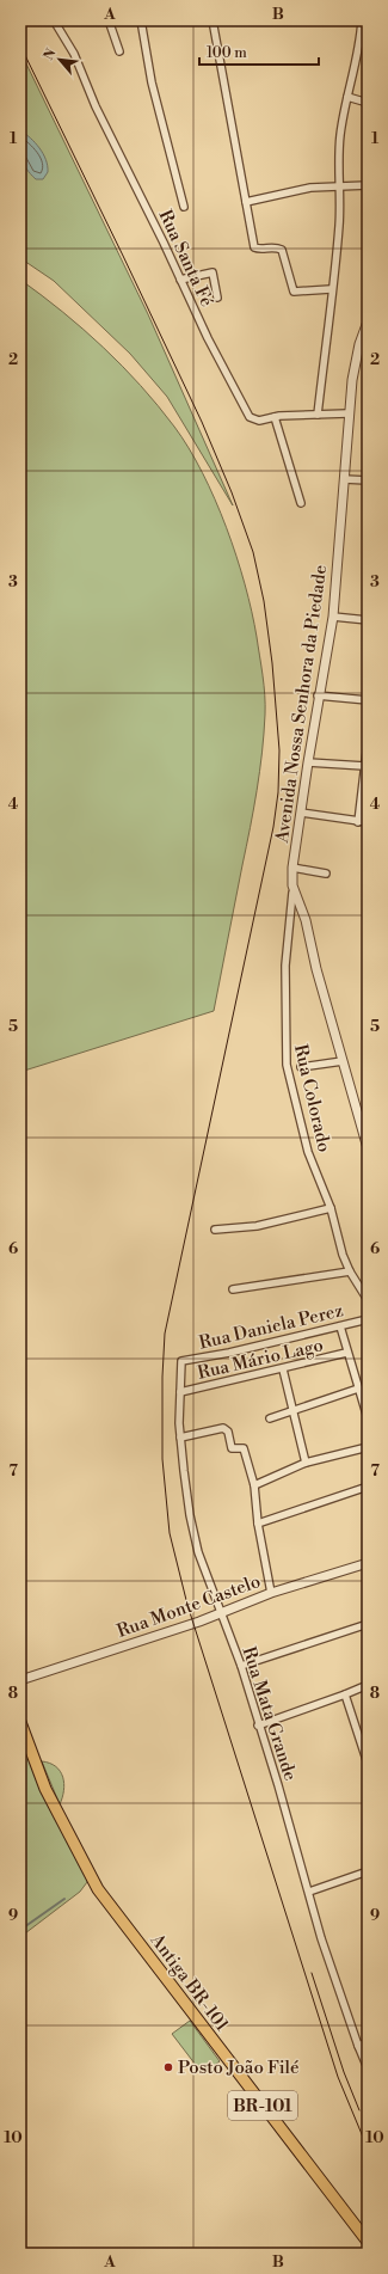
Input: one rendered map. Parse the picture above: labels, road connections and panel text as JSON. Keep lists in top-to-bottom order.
{
  "streets": {
    "main road": ["Antiga BR-101", "BR-101"],
    "street": [
      "Rua Santa Fé",
      "Avenida Nossa Senhora da Piedade",
      "Rua Colorado",
      "Rua Daniela Perez",
      "Rua Mário Lago",
      "Rua Monte Castelo",
      "Rua Mata Grande"
    ]
  },
  "crossings": [
    ["Rua Santa Fé", "Avenida Nossa Senhora da Piedade"],
    ["Avenida Nossa Senhora da Piedade", "Rua Colorado"],
    ["Rua Daniela Perez", "Rua Mata Grande"],
    ["Rua Mário Lago", "Rua Mata Grande"],
    ["Rua Monte Castelo", "Rua Mata Grande"]
  ],
  "places": ["Posto João Filé"],
  "scale_bar": "100 m",
  "north": "top left",
  "grid": {
    "columns": ["A", "B"],
    "rows": [
      "1",
      "2",
      "3",
      "4",
      "5",
      "6",
      "7",
      "8",
      "9",
      "10"
    ]
  }
}
